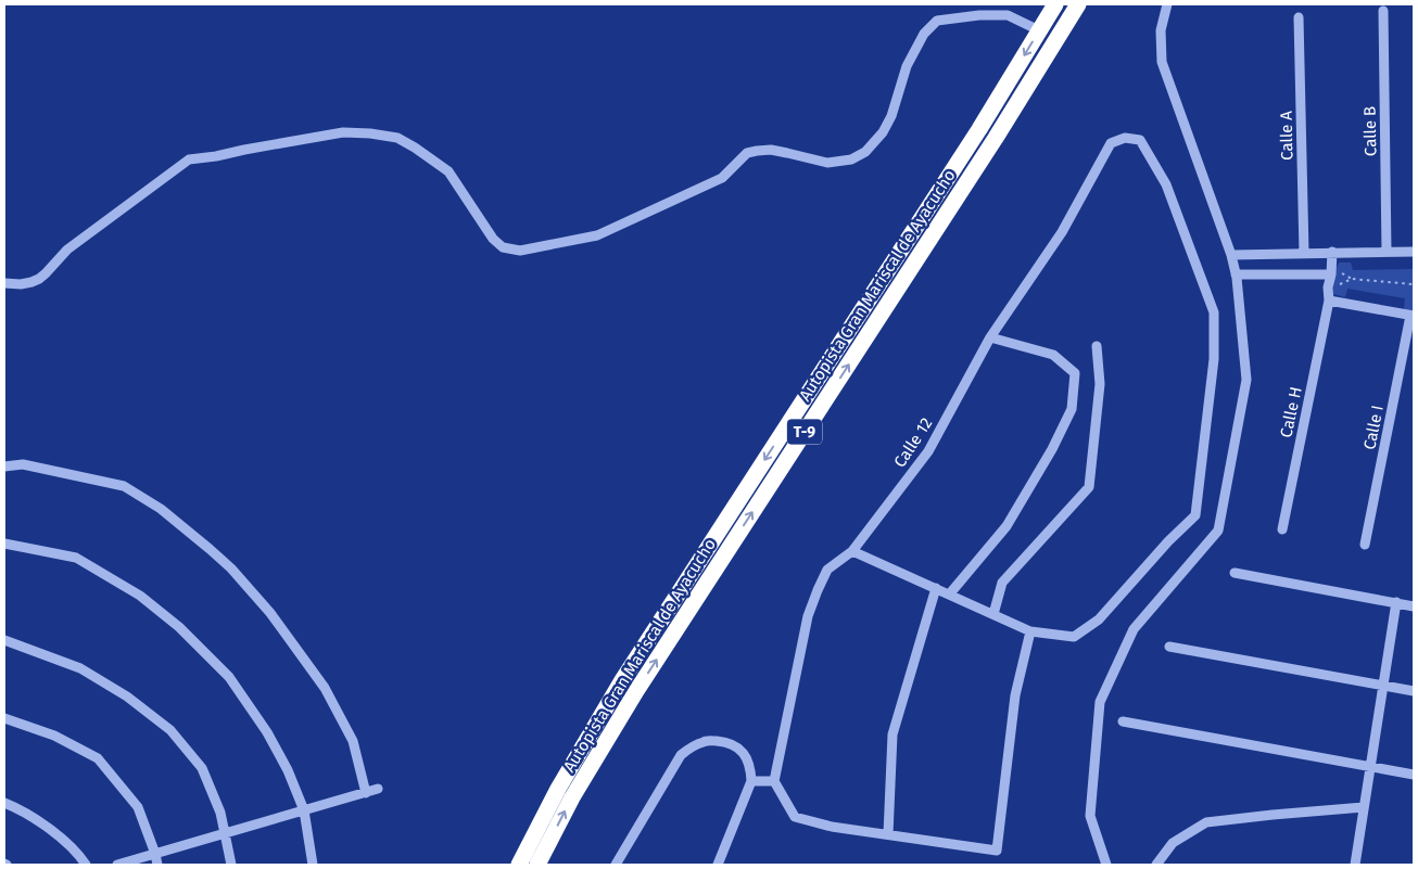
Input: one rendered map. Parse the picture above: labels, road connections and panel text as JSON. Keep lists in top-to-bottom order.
{
  "streets": {
    "highway": ["Autopista Gran Mariscal de Ayacucho", "T-9"],
    "street": [
      "Calle B",
      "Calle A",
      "Calle H",
      "Calle I",
      "Calle 12"
    ]
  }
}
